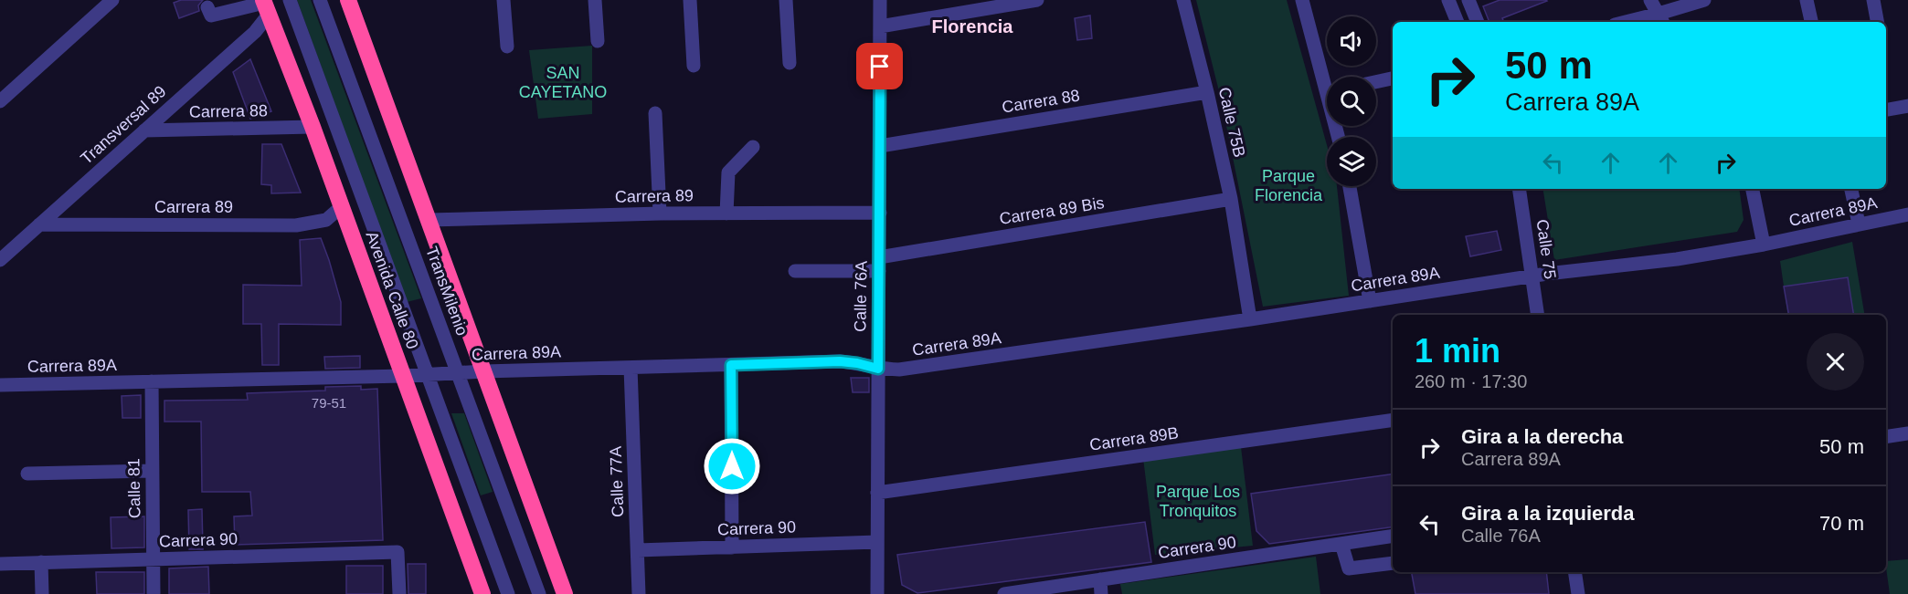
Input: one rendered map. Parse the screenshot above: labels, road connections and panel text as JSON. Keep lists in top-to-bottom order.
{
  "streets": {
    "highway": ["Avenida Calle 80"],
    "street": [
      "Carrera 88",
      "Calle 75B",
      "Transversal 89",
      "Carrera 89",
      "Carrera 89 Bis",
      "Carrera 89A",
      "Calle 75",
      "TransMilenio",
      "Calle 76A",
      "Carrera 89B",
      "Calle 77A",
      "Calle 81",
      "Carrera 90"
    ]
  },
  "crossings": [
    ["Carrera 88", "Calle 75B"],
    ["Carrera 88", "Transversal 89"],
    ["Carrera 88", "Avenida Calle 80"],
    ["Carrera 88", "Calle 76A"],
    ["Calle 75B", "Carrera 89 Bis"],
    ["Calle 75B", "Carrera 89A"],
    ["Transversal 89", "Carrera 89"],
    ["Transversal 89", "Avenida Calle 80"],
    ["Carrera 89", "Avenida Calle 80"],
    ["Carrera 89", "Calle 76A"],
    ["Carrera 89 Bis", "Calle 76A"],
    ["Carrera 89A", "Calle 75"],
    ["Carrera 89A", "Avenida Calle 80"],
    ["Carrera 89A", "TransMilenio"],
    ["Carrera 89A", "Calle 76A"],
    ["Carrera 89A", "Calle 77A"],
    ["Carrera 89A", "Calle 81"],
    ["Calle 76A", "Carrera 89B"],
    ["Calle 76A", "Carrera 90"],
    ["Calle 77A", "Carrera 90"],
    ["Calle 81", "Carrera 90"]
  ],
  "districts": ["Florencia"],
  "parks": ["SAN CAYETANO", "Parque Florencia", "Parque Los Tronquitos"],
  "house_numbers": ["79-51"],
  "page": {
    "turn": ["50 m", "Carrera 89A"],
    "heading": ["1 min", "260 m · 17:30"],
    "list": [
      {
        "name": "Gira a la derecha",
        "note": "Carrera 89A",
        "value": "50 m"
      },
      {
        "name": "Gira a la izquierda",
        "note": "Calle 76A",
        "value": "70 m"
      }
    ]
  }
}
